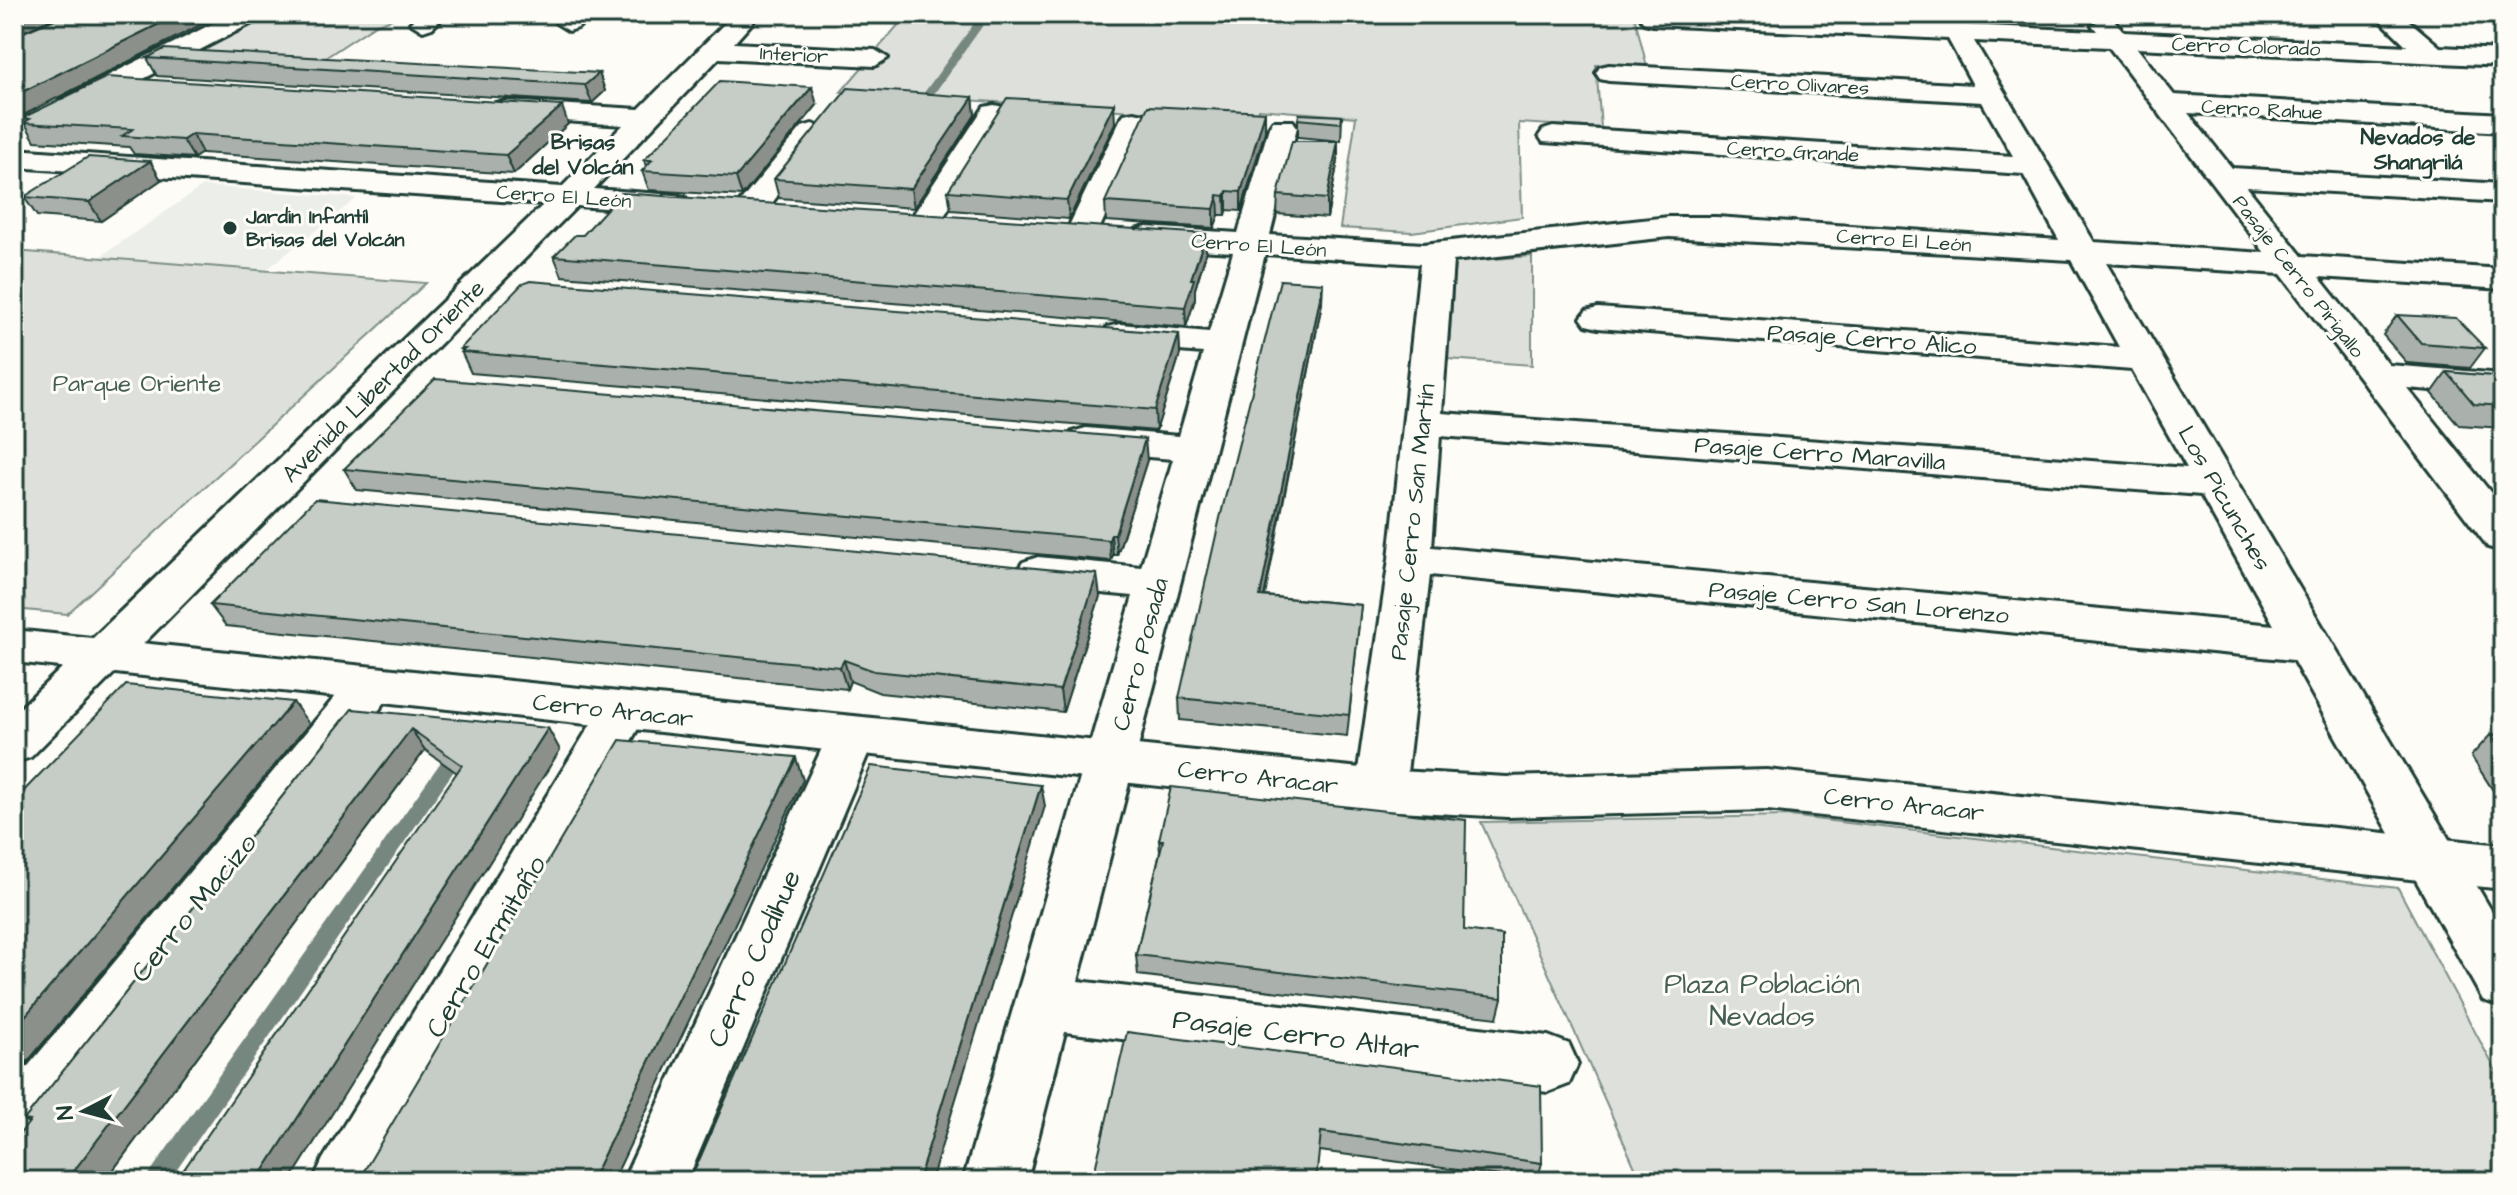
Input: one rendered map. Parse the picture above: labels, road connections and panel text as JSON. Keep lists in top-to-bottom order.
{
  "streets": {
    "street": [
      "Cerro Colorado",
      "Interior",
      "Cerro Olivares",
      "Cerro Rahue",
      "Cerro Grande",
      "Cerro El León",
      "Pasaje Cerro Pirigallo",
      "Pasaje Cerro Alico",
      "Avenida Libertad Oriente",
      "Pasaje Cerro Maravilla",
      "Los Picunches",
      "Pasaje Cerro San Martín",
      "Pasaje Cerro San Lorenzo",
      "Cerro Posada",
      "Cerro Aracar",
      "Cerro Macizo",
      "Cerro Ermitaño",
      "Cerro Codihue",
      "Pasaje Cerro Altar"
    ]
  },
  "crossings": [
    ["Cerro Colorado", "Pasaje Cerro Pirigallo"],
    ["Cerro Colorado", "Los Picunches"],
    ["Interior", "Avenida Libertad Oriente"],
    ["Cerro Olivares", "Los Picunches"],
    ["Cerro Rahue", "Pasaje Cerro Pirigallo"],
    ["Cerro Grande", "Los Picunches"],
    ["Cerro El León", "Pasaje Cerro Pirigallo"],
    ["Cerro El León", "Avenida Libertad Oriente"],
    ["Cerro El León", "Los Picunches"],
    ["Cerro El León", "Pasaje Cerro San Martín"],
    ["Cerro El León", "Cerro Posada"],
    ["Pasaje Cerro Alico", "Los Picunches"],
    ["Avenida Libertad Oriente", "Cerro Aracar"],
    ["Pasaje Cerro Maravilla", "Los Picunches"],
    ["Pasaje Cerro Maravilla", "Pasaje Cerro San Martín"],
    ["Los Picunches", "Pasaje Cerro San Lorenzo"],
    ["Los Picunches", "Cerro Aracar"],
    ["Pasaje Cerro San Martín", "Pasaje Cerro San Lorenzo"],
    ["Pasaje Cerro San Martín", "Cerro Aracar"],
    ["Cerro Posada", "Cerro Aracar"],
    ["Cerro Posada", "Pasaje Cerro Altar"],
    ["Cerro Aracar", "Cerro Macizo"],
    ["Cerro Aracar", "Cerro Ermitaño"],
    ["Cerro Aracar", "Cerro Codihue"]
  ],
  "districts": ["Nevados de Shangrilá", "Brisas del Volcán"],
  "parks": ["Parque Oriente", "Plaza Población Nevados"],
  "places": ["Jardin Infantíl Brisas del Volcán"],
  "north": "left"
}
